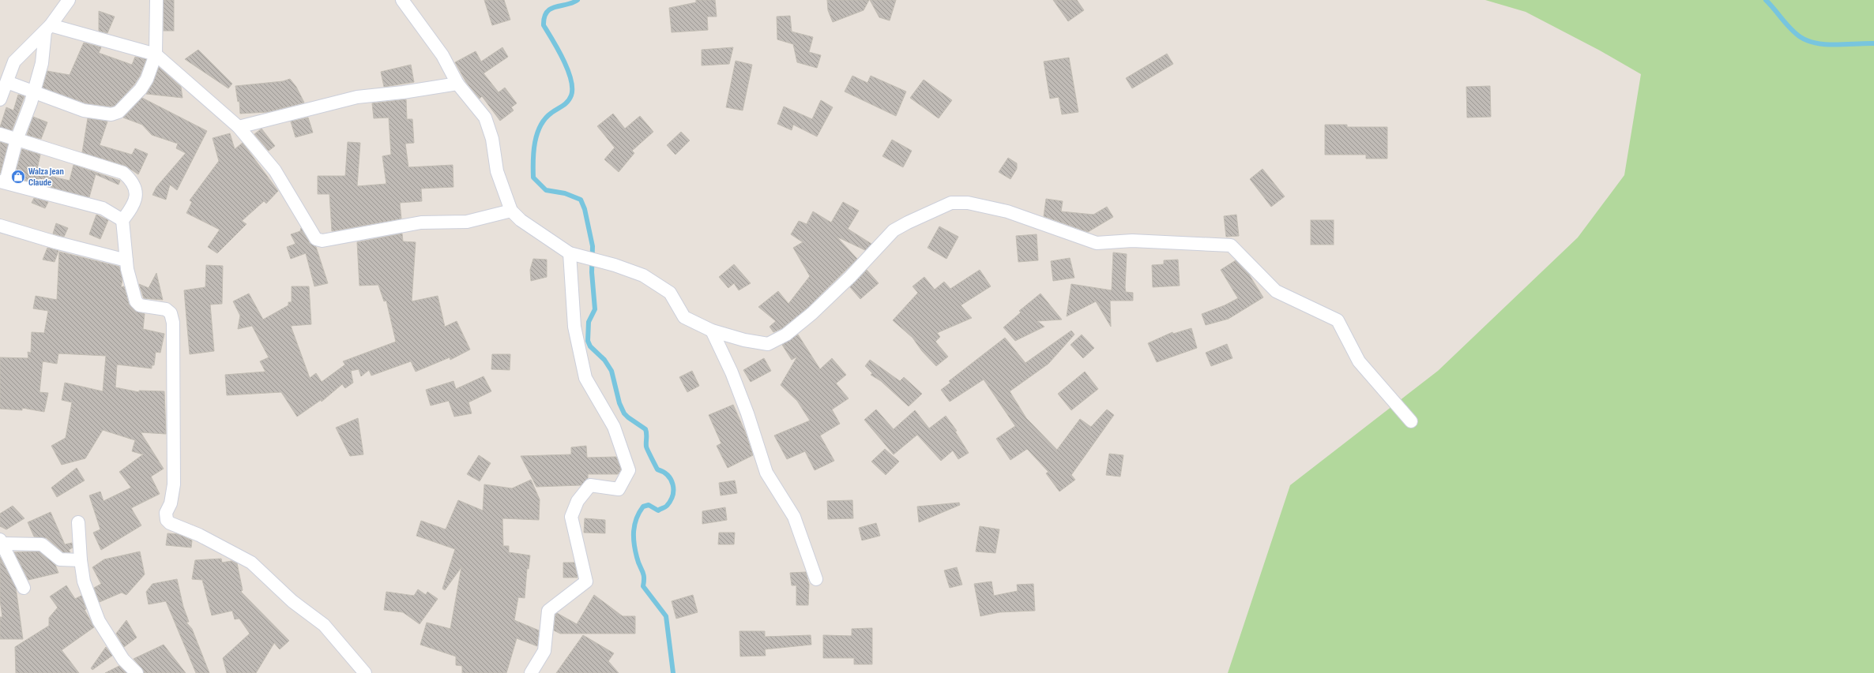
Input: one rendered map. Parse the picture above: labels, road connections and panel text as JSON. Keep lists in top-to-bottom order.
{
  "places": {
    "shop": ["Walza Jean Claude"]
  }
}
